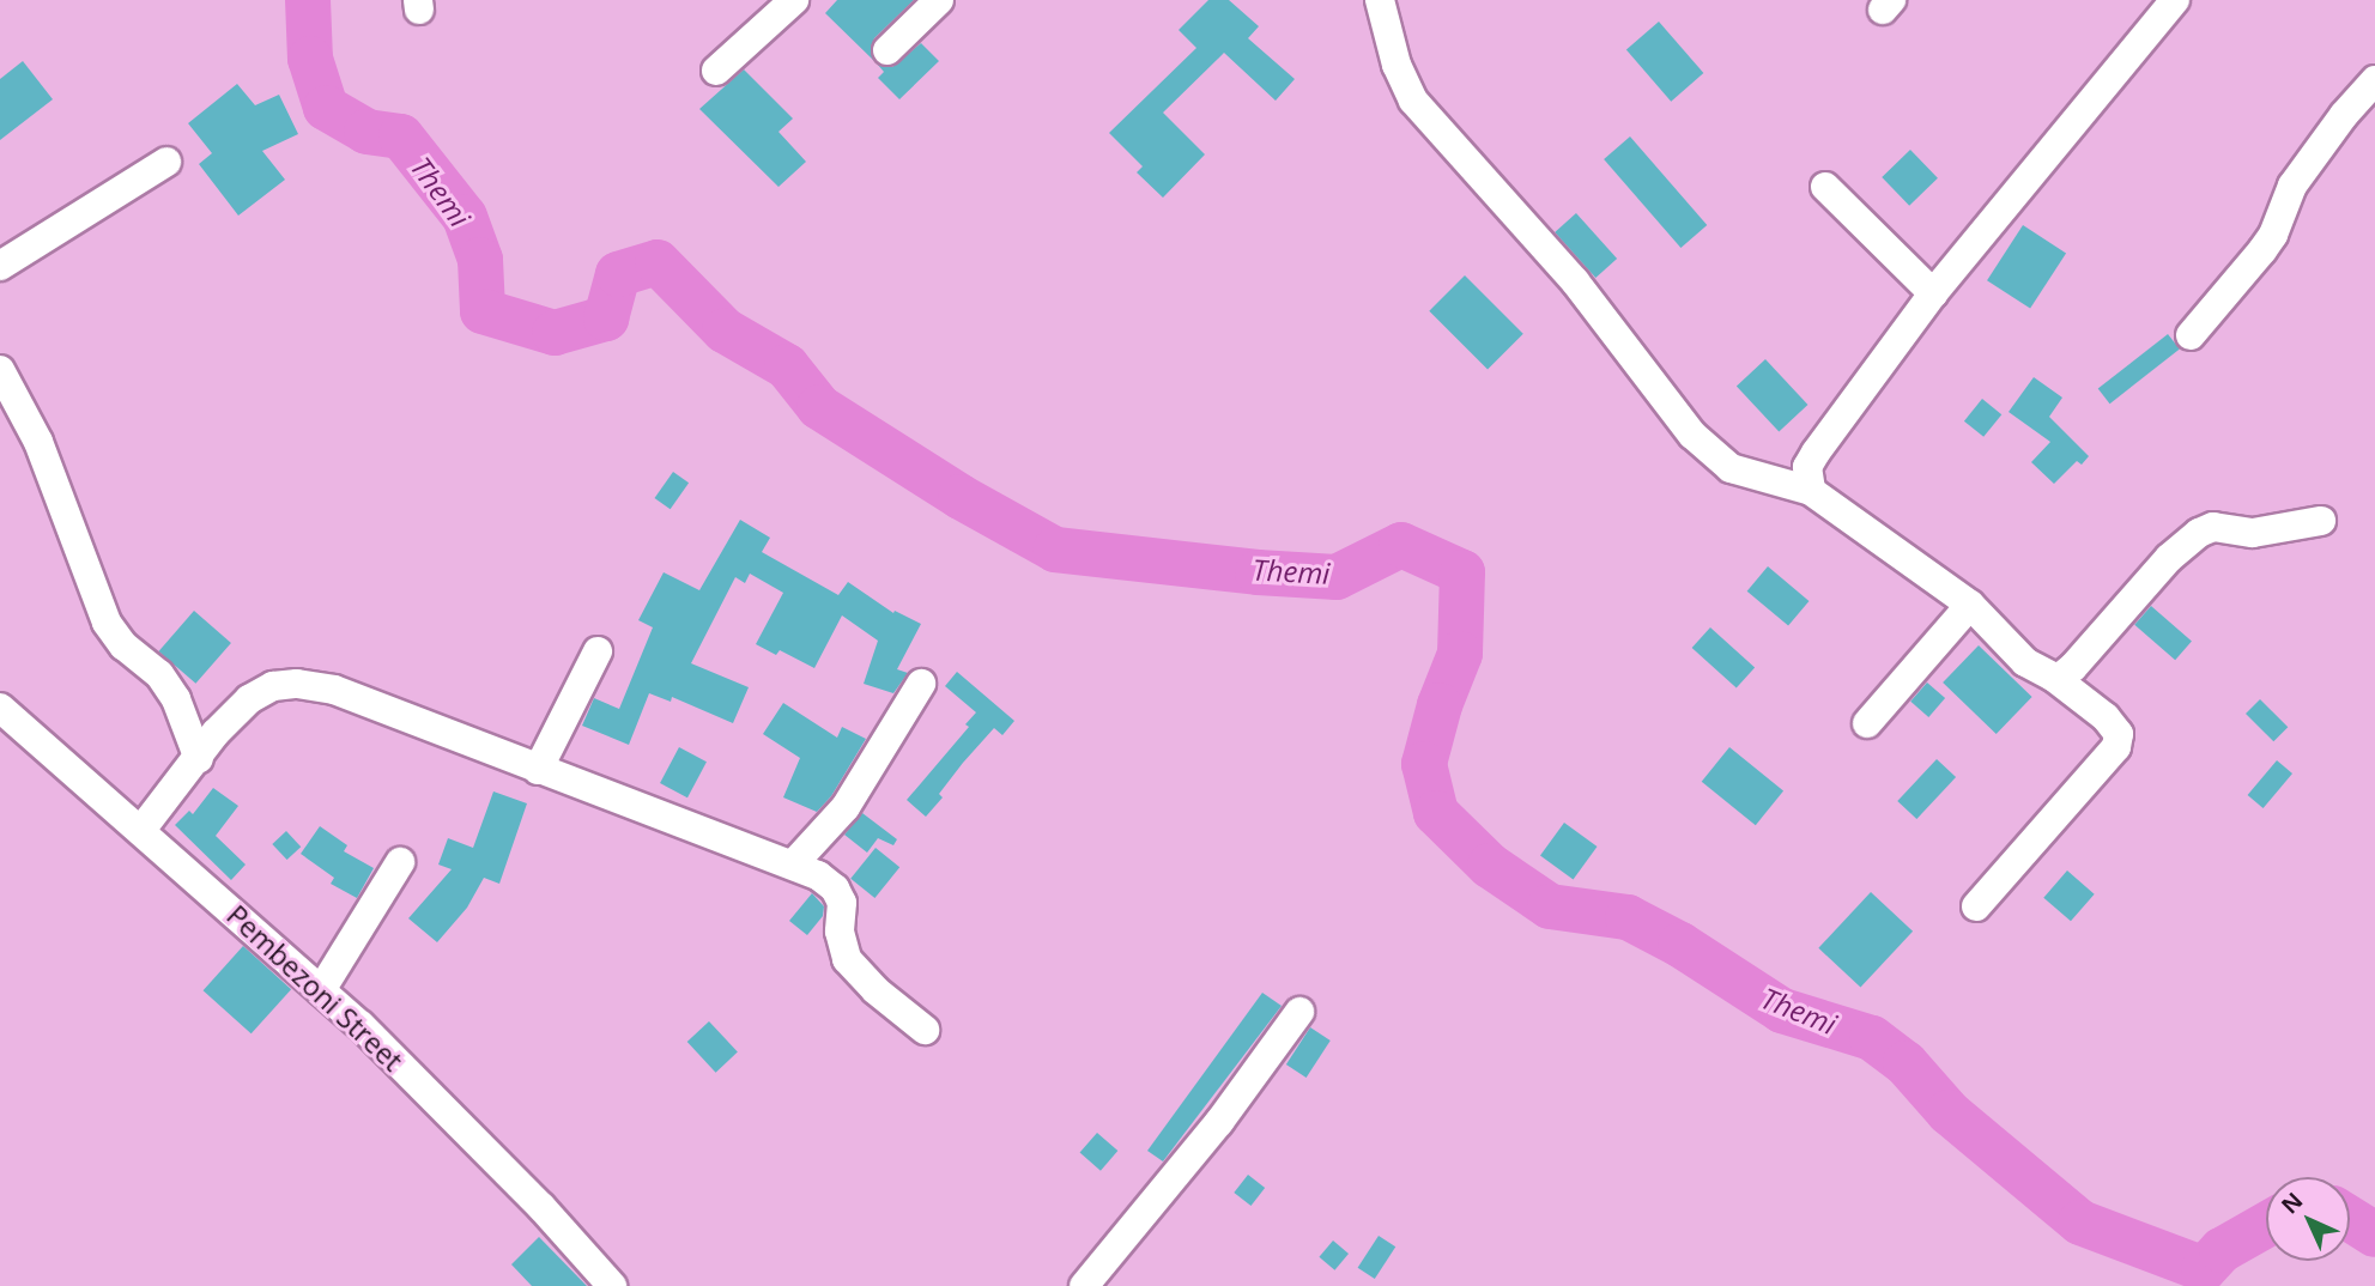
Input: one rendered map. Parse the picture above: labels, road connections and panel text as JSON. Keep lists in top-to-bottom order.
{
  "streets": {
    "street": ["Pembezoni Street"]
  },
  "water": ["Themi"],
  "north": "top left"
}
